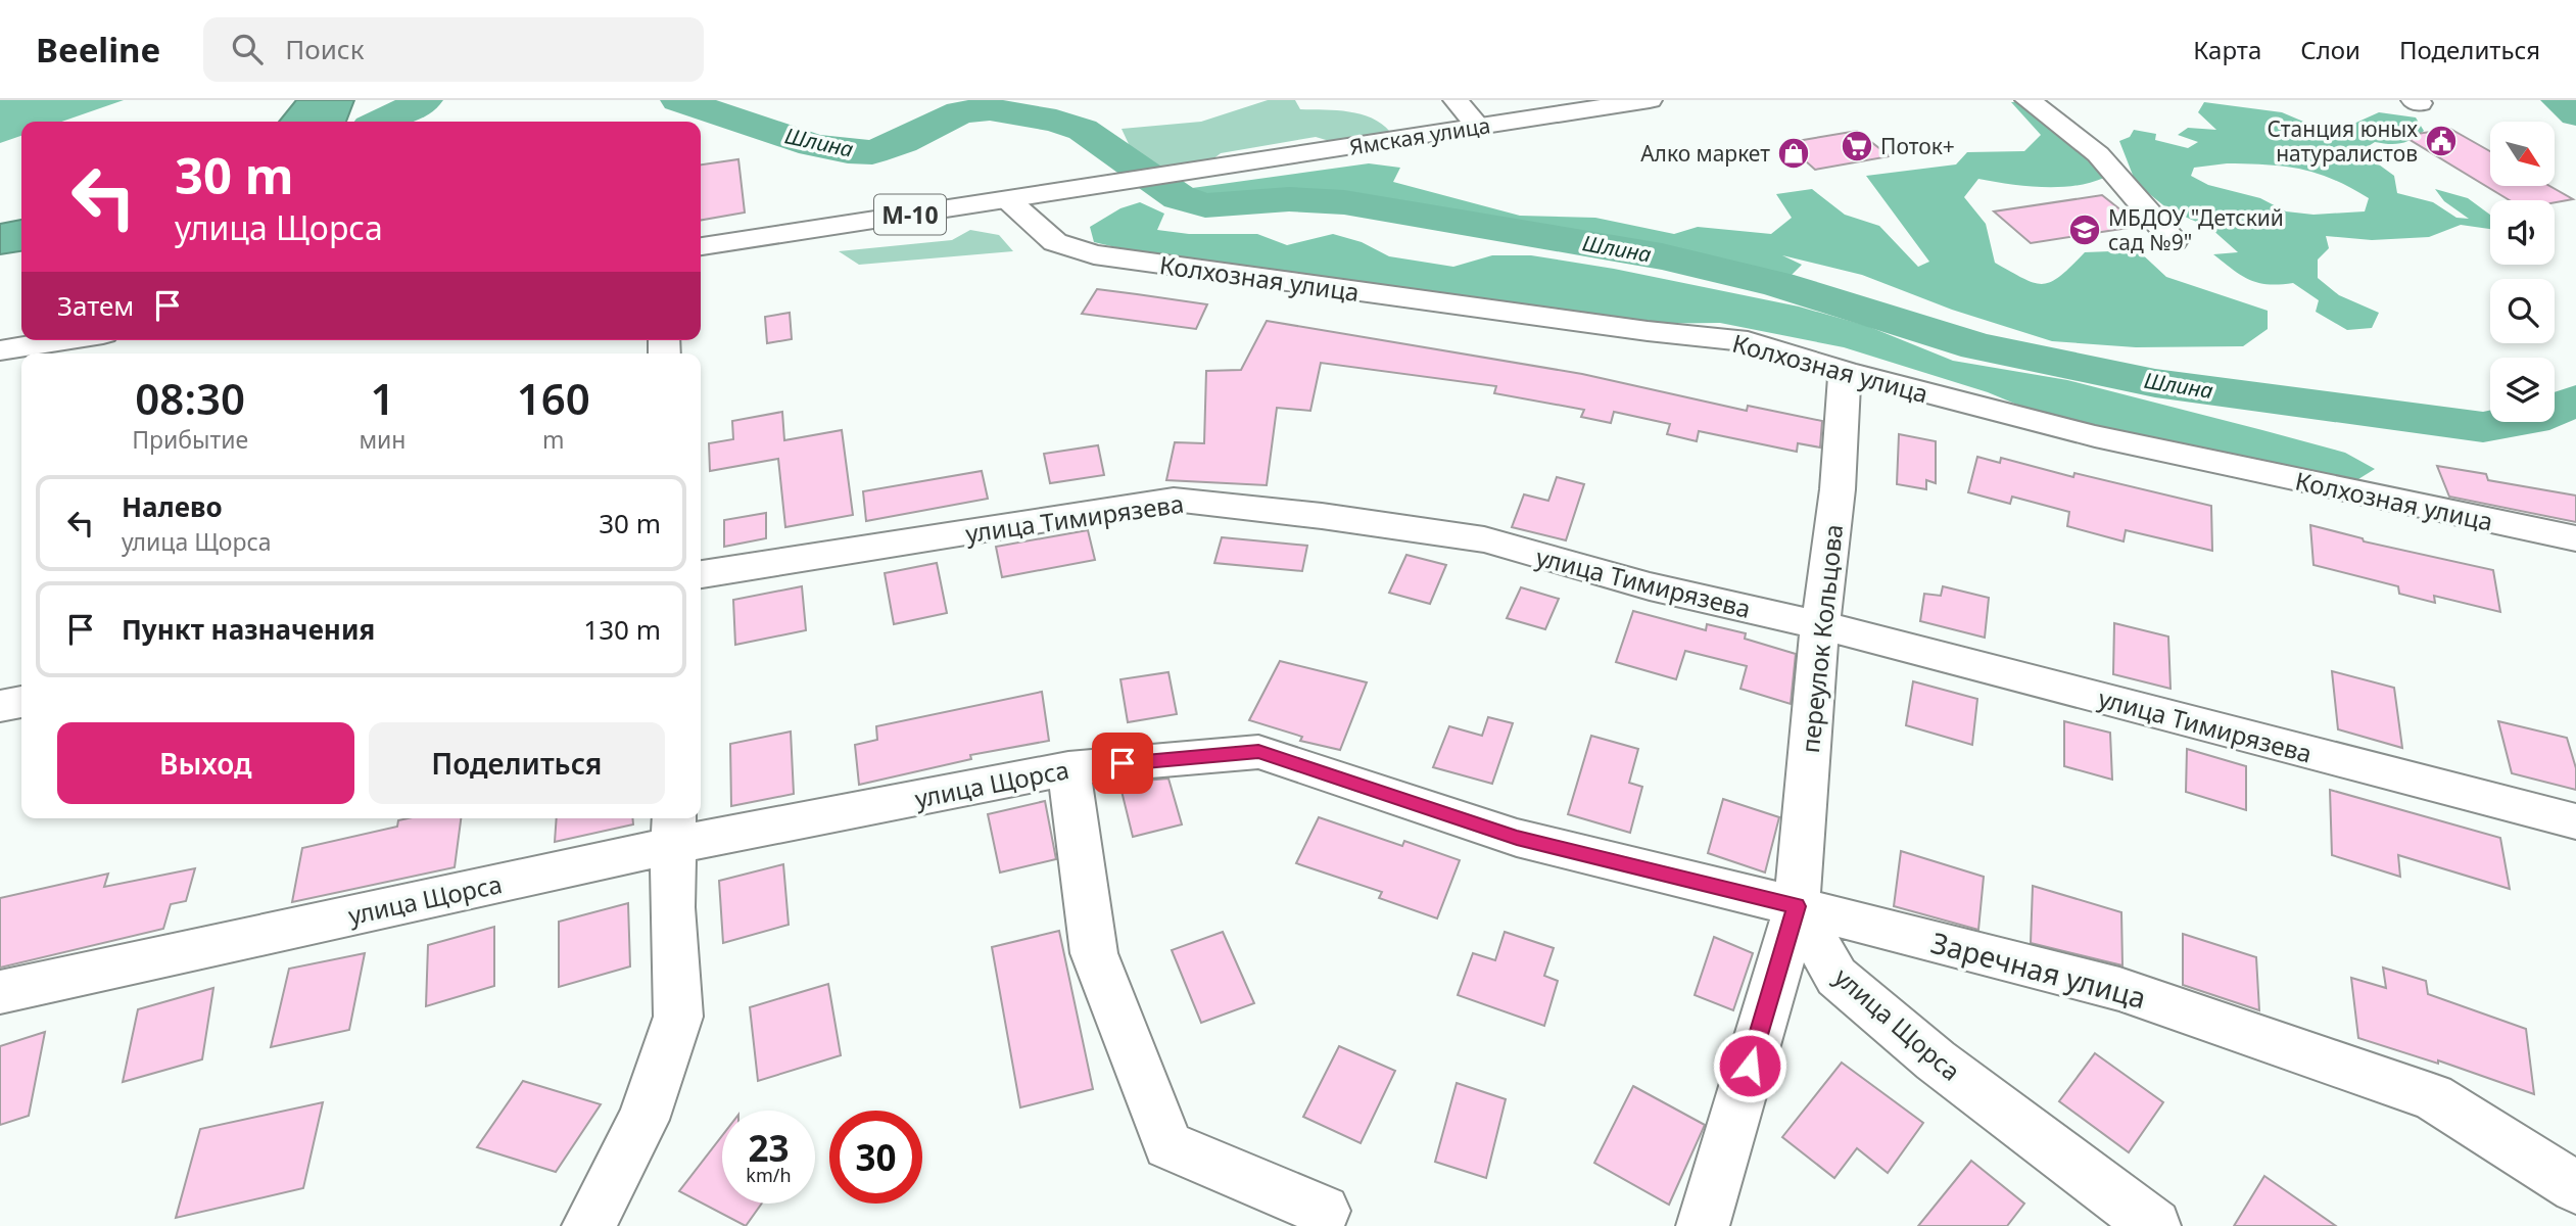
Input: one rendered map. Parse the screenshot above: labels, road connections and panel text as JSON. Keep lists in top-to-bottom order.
{
  "streets": {
    "main road": [
      "Ямская улица",
      "М-10",
      "Колхозная улица",
      "улица Тимирязева",
      "переулок Кольцова",
      "улица Щорса",
      "Заречная улица"
    ]
  },
  "crossings": [
    ["Ямская улица", "М-10"],
    ["Ямская улица", "Колхозная улица"],
    ["М-10", "Колхозная улица"],
    ["Колхозная улица", "переулок Кольцова"],
    ["улица Тимирязева", "переулок Кольцова"],
    ["переулок Кольцова", "улица Щорса"],
    ["переулок Кольцова", "Заречная улица"],
    ["улица Щорса", "Заречная улица"]
  ],
  "water": ["Шлина"],
  "places": {
    "public building": ["Станция юных натуралистов"],
    "supermarket": ["Поток+"],
    "shop": ["Алко маркет"],
    "school or university": ["МБДОУ \"Детский сад №9\""]
  },
  "north": "bottom right",
  "page": {
    "header": "Beeline",
    "search": "Поиск",
    "nav": ["Карта", "Слои", "Поделиться"],
    "turn": ["30 m", "улица Щорса"],
    "then": "Затем",
    "eta": [
      "08:30",
      "Прибытие",
      "1",
      "мин",
      "160",
      "m"
    ],
    "list": [
      {
        "name": "Налево",
        "note": "улица Щорса",
        "value": "30 m"
      },
      {
        "name": "Пункт назначения",
        "value": "130 m"
      }
    ],
    "buttons": ["Выход", "Поделиться"],
    "speed": "23 km/h",
    "limit": "30"
  }
}
